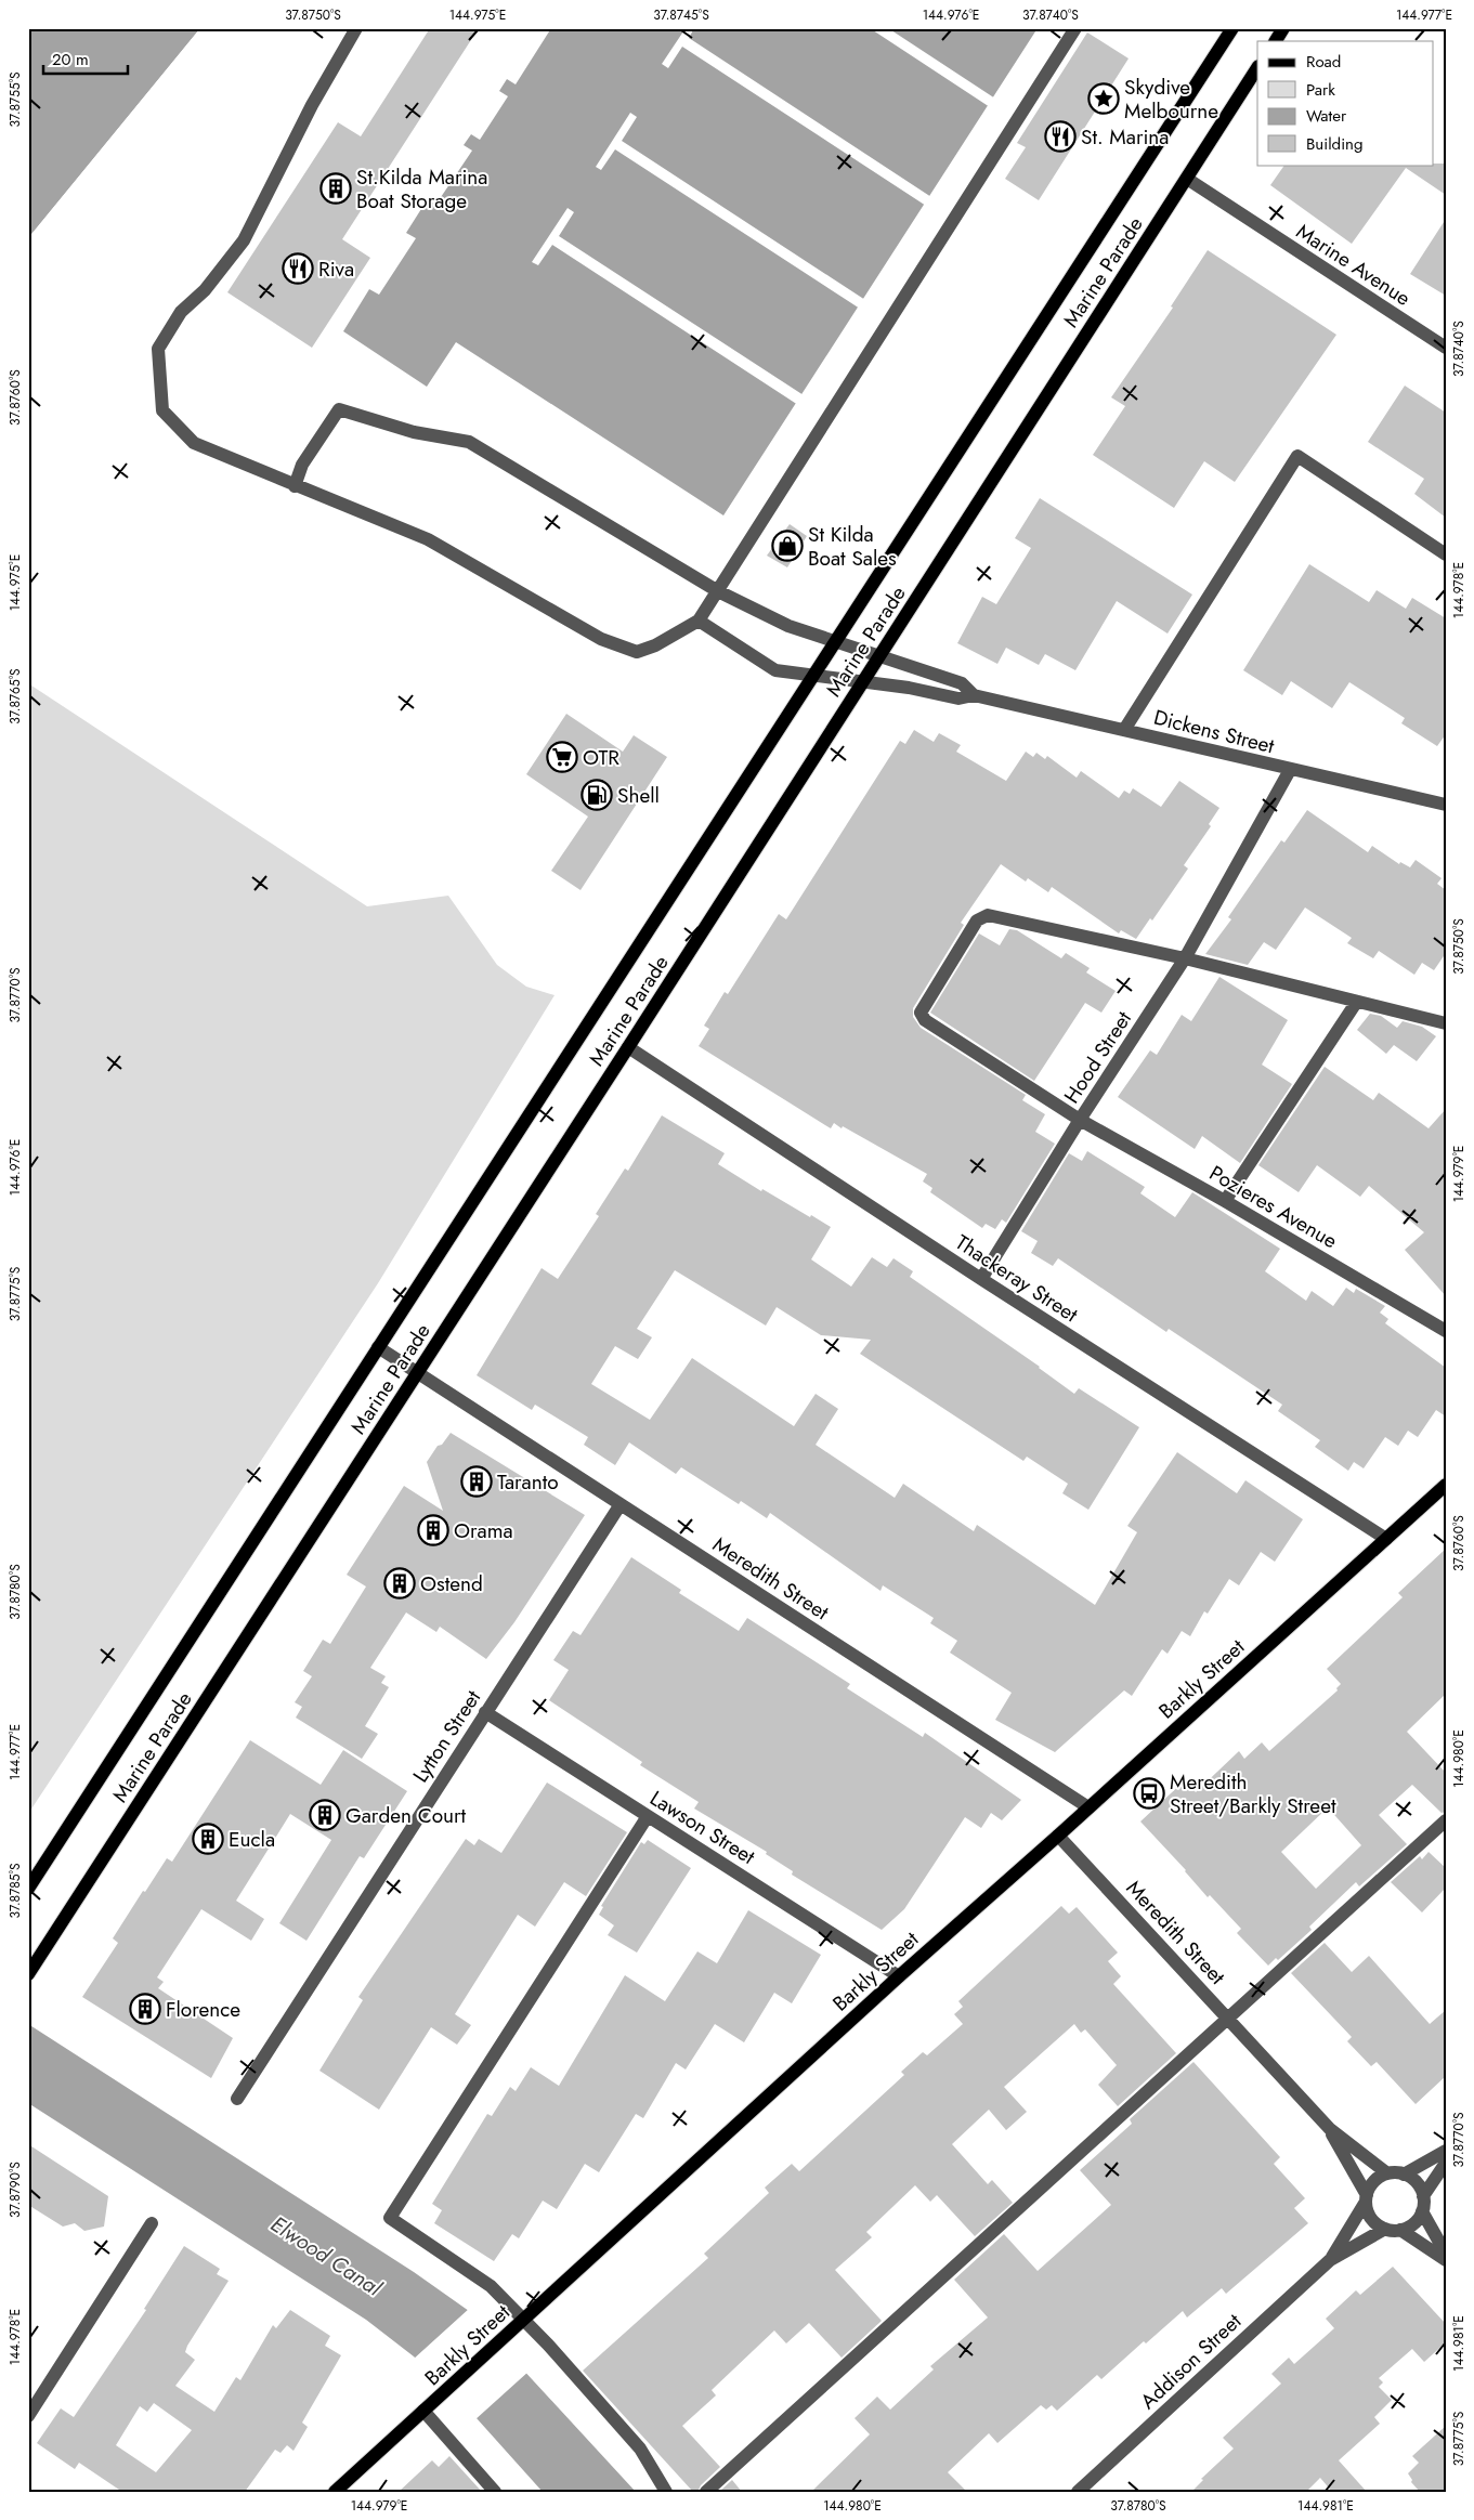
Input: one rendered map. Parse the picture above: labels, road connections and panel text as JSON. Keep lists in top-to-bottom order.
{
  "streets": {
    "main road": ["Marine Parade", "Barkly Street"],
    "street": [
      "Marine Avenue",
      "Dickens Street",
      "Hood Street",
      "Pozieres Avenue",
      "Thackeray Street",
      "Meredith Street",
      "Lytton Street",
      "Lawson Street",
      "Addison Street"
    ]
  },
  "crossings": [
    ["Marine Avenue", "Marine Parade"],
    ["Marine Parade", "Dickens Street"],
    ["Marine Parade", "Thackeray Street"],
    ["Marine Parade", "Meredith Street"],
    ["Dickens Street", "Hood Street"],
    ["Hood Street", "Pozieres Avenue"],
    ["Hood Street", "Thackeray Street"],
    ["Thackeray Street", "Barkly Street"],
    ["Meredith Street", "Barkly Street"],
    ["Meredith Street", "Lytton Street"],
    ["Meredith Street", "Addison Street"],
    ["Barkly Street", "Lawson Street"],
    ["Lytton Street", "Lawson Street"]
  ],
  "water": ["Elwood Canal"],
  "places": {
    "place": ["Skydive Melbourne"],
    "restaurant": ["St. Marina", "Riva"],
    "building": [
      "St.Kilda Marina Boat Storage",
      "Taranto",
      "Orama",
      "Ostend",
      "Garden Court",
      "Eucla",
      "Florence"
    ],
    "shop": ["St Kilda Boat Sales"],
    "supermarket": ["OTR"],
    "fuel station": ["Shell"],
    "bus stop": ["Meredith Street/Barkly Street"]
  },
  "legend": [
    "Road",
    "Park",
    "Water",
    "Building"
  ],
  "scale_bar": "20 m",
  "coordinates": [
    "37.8750°S",
    "144.975°E",
    "37.8745°S",
    "144.976°E",
    "37.8740°S",
    "144.977°E",
    "37.8755°S",
    "37.8760°S",
    "144.978°E",
    "37.8765°S",
    "37.8770°S",
    "144.979°E",
    "37.8775°S",
    "37.8780°S",
    "144.980°E",
    "37.8785°S",
    "37.8790°S",
    "144.981°E"
  ]
}
